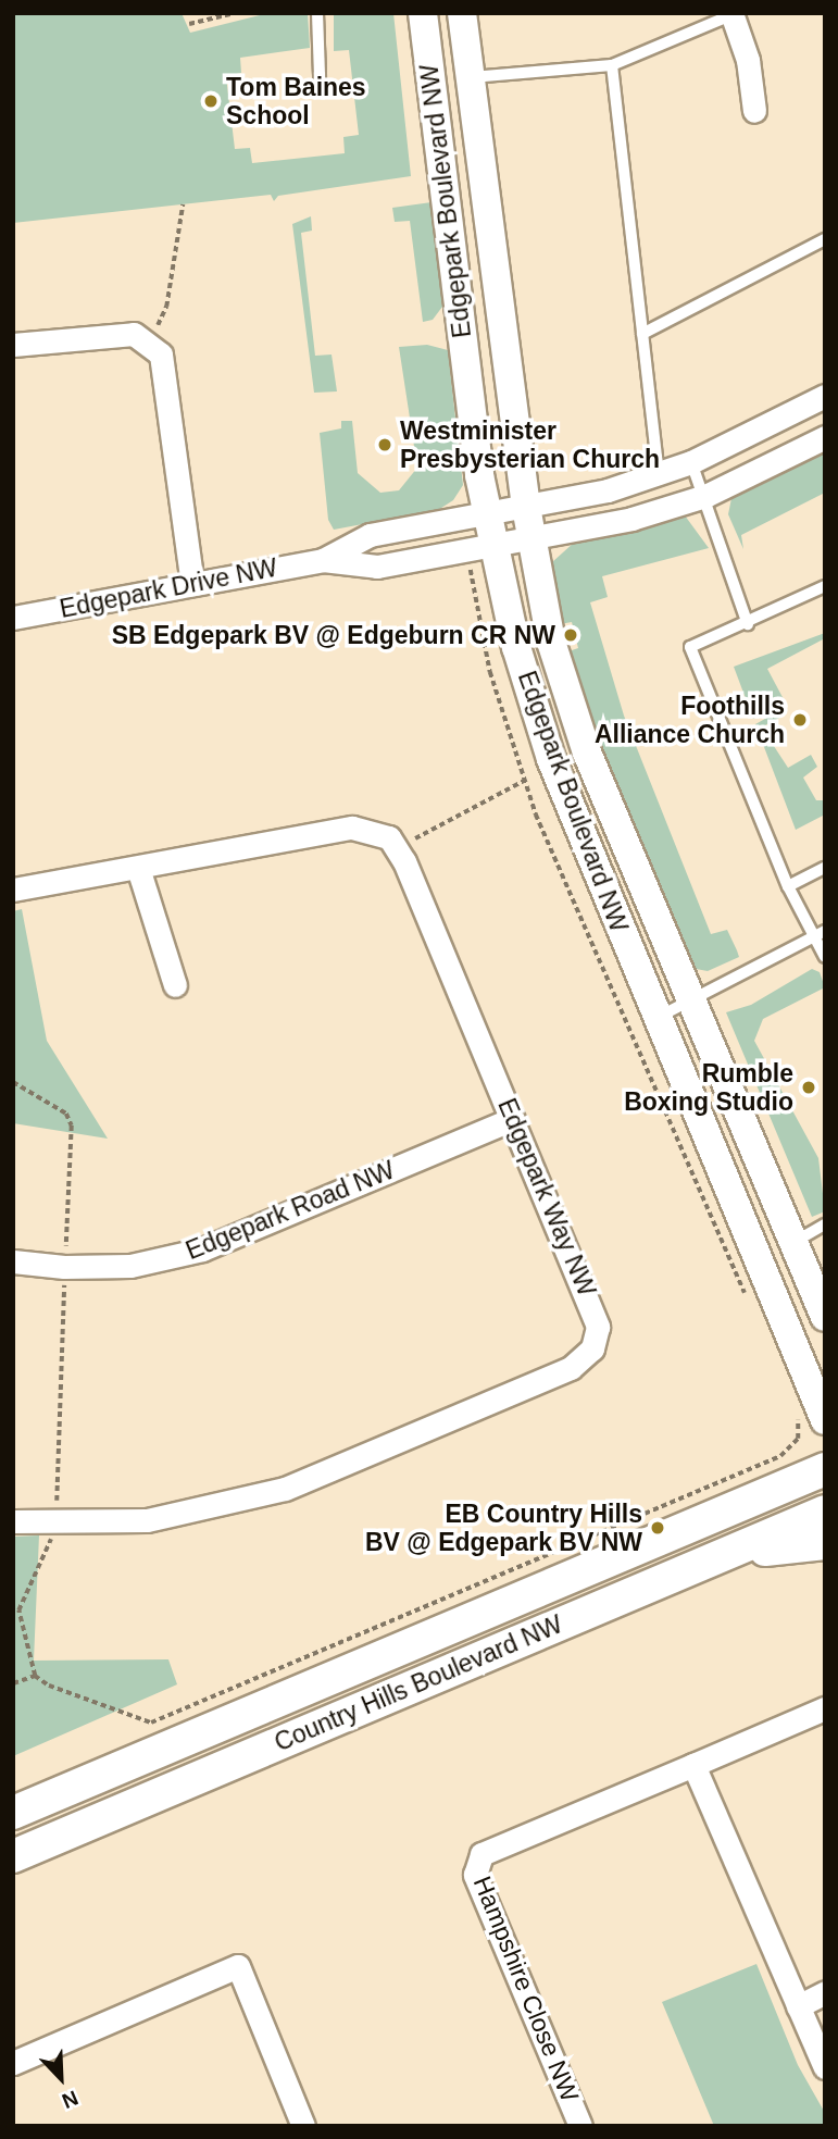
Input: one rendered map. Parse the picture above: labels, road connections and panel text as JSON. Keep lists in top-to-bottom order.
{
  "streets": {
    "main road": ["Country Hills Boulevard NW"],
    "street": [
      "Edgepark Boulevard NW",
      "Edgepark Drive NW",
      "Edgepark Way NW",
      "Edgepark Road NW",
      "Hampshire Close NW"
    ]
  },
  "crossings": [
    ["Edgepark Boulevard NW", "Edgepark Drive NW"],
    ["Edgepark Way NW", "Edgepark Road NW"]
  ],
  "places": [
    "Tom Baines School",
    "Westminister Presbysterian Church",
    "SB Edgepark BV @ Edgeburn CR NW",
    "Foothills Alliance Church",
    "Rumble Boxing Studio",
    "EB Country Hills BV @ Edgepark BV NW"
  ],
  "north": "bottom right"
}
